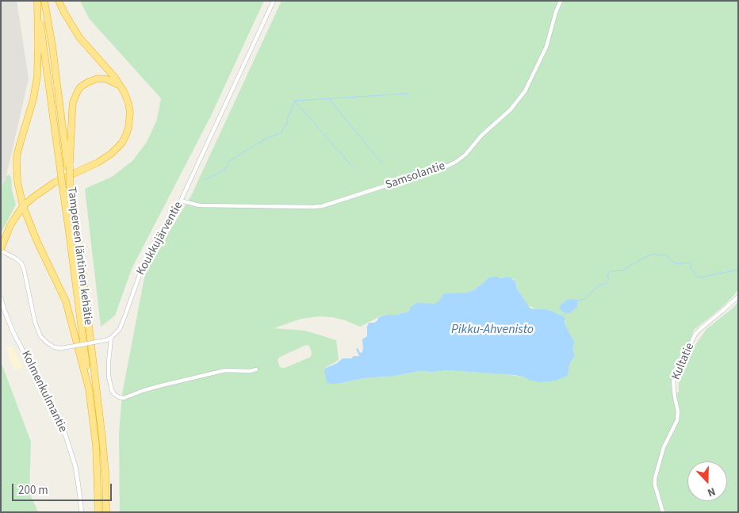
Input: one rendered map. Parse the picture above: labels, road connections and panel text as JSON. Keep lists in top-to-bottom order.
{
  "streets": {
    "highway": ["Tampereen läntinen kehätie"],
    "street": [
      "Samsolantie",
      "Koukkujärventie",
      "Kultatie",
      "Kolmenkulmantie"
    ]
  },
  "crossings": [
    ["Samsolantie", "Koukkujärventie"]
  ],
  "water": ["Pikku-Ahvenisto"],
  "scale_bar": "200 m",
  "north": "bottom"
}
